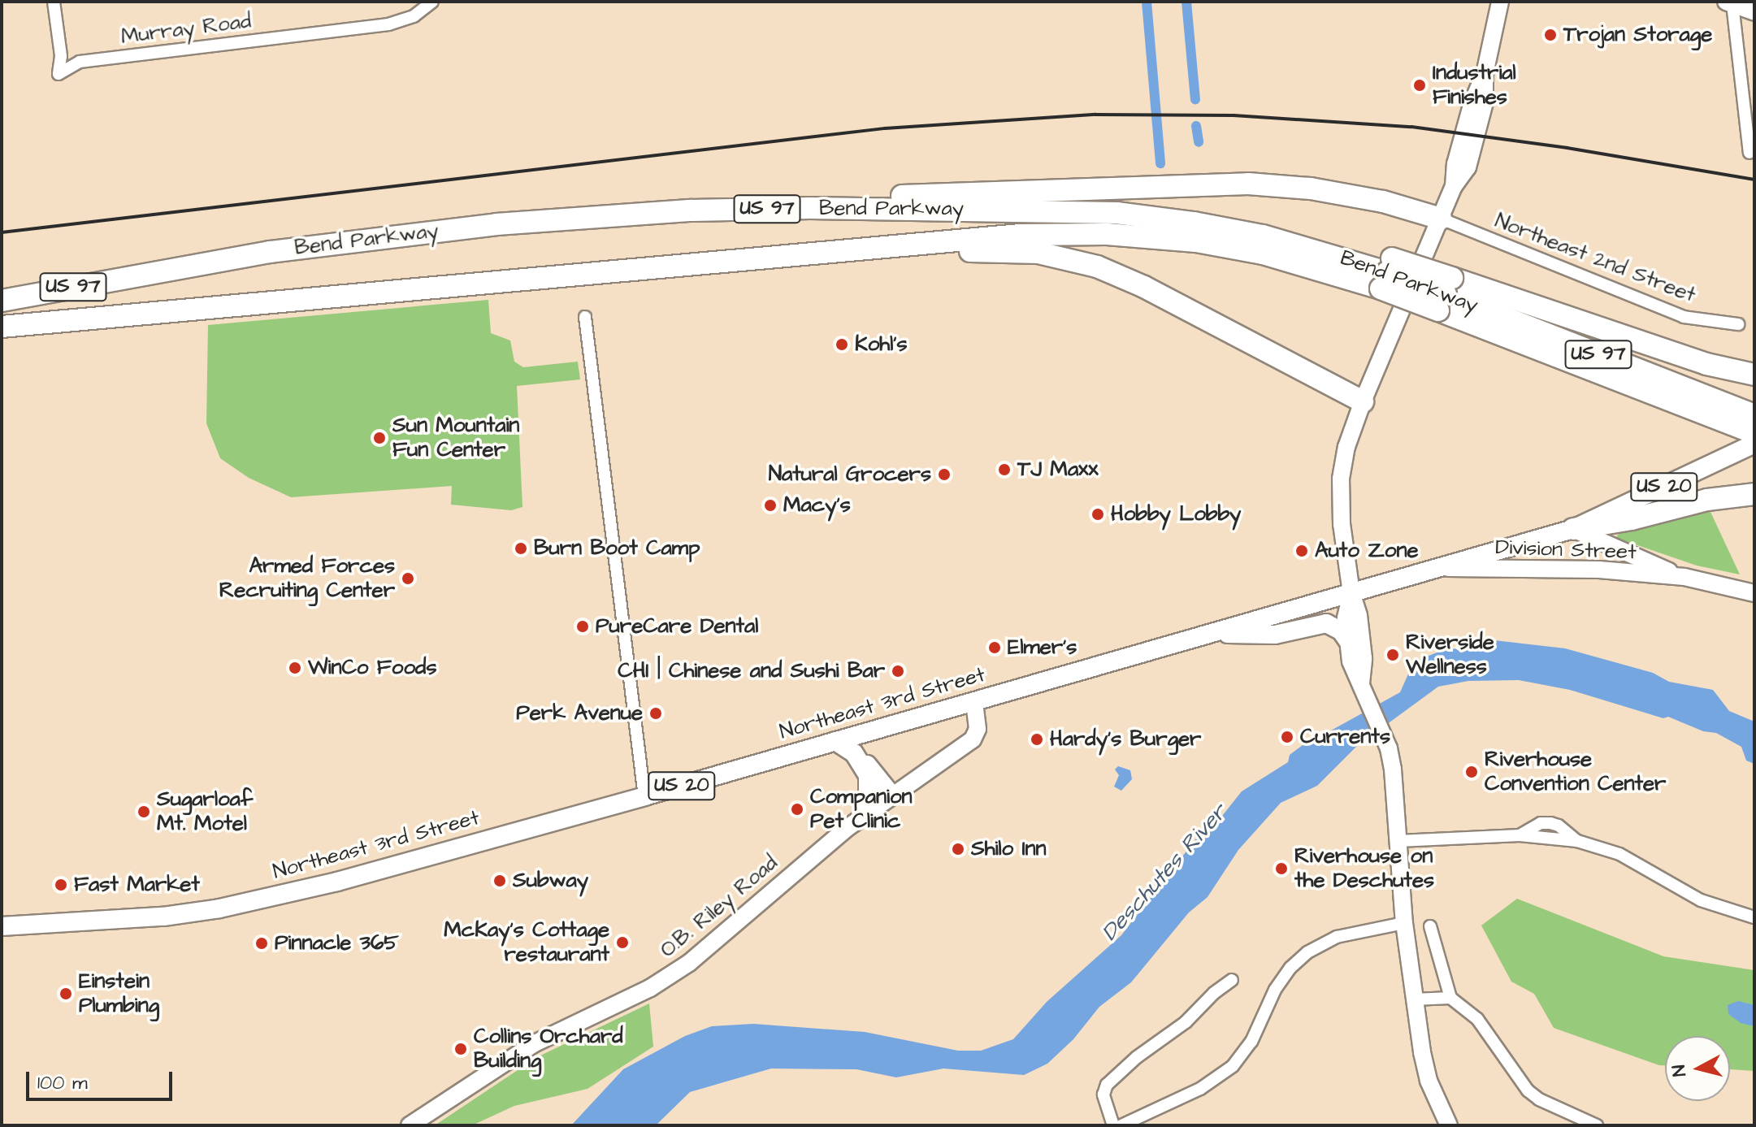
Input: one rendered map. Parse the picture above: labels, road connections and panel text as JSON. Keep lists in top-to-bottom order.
{
  "streets": {
    "highway": ["US 97", "Bend Parkway"],
    "main road": [
      "US 20",
      "Division Street",
      "Northeast 3rd Street",
      "O.B. Riley Road"
    ],
    "street": ["Murray Road", "Northeast 2nd Street"]
  },
  "crossings": [
    ["Division Street", "Northeast 3rd Street"],
    ["Northeast 3rd Street", "O.B. Riley Road"]
  ],
  "water": ["Deschutes River"],
  "places": [
    "Trojan Storage",
    "Industrial Finishes",
    "Kohl's",
    "Sun Mountain Fun Center",
    "TJ Maxx",
    "Natural Grocers",
    "Macy's",
    "Hobby Lobby",
    "Burn Boot Camp",
    "Auto Zone",
    "Armed Forces Recruiting Center",
    "PureCare Dental",
    "Elmer's",
    "Riverside Wellness",
    "WinCo Foods",
    "CHI | Chinese and Sushi Bar",
    "Perk Avenue",
    "Currents",
    "Hardy's Burger",
    "Riverhouse Convention Center",
    "Companion Pet Clinic",
    "Sugarloaf Mt. Motel",
    "Shilo Inn",
    "Riverhouse on the Deschutes",
    "Subway",
    "Fast Market",
    "McKay’s Cottage restaurant",
    "Pinnacle 365",
    "Einstein Plumbing",
    "Collins Orchard Building"
  ],
  "scale_bar": "100 m",
  "north": "left"
}
